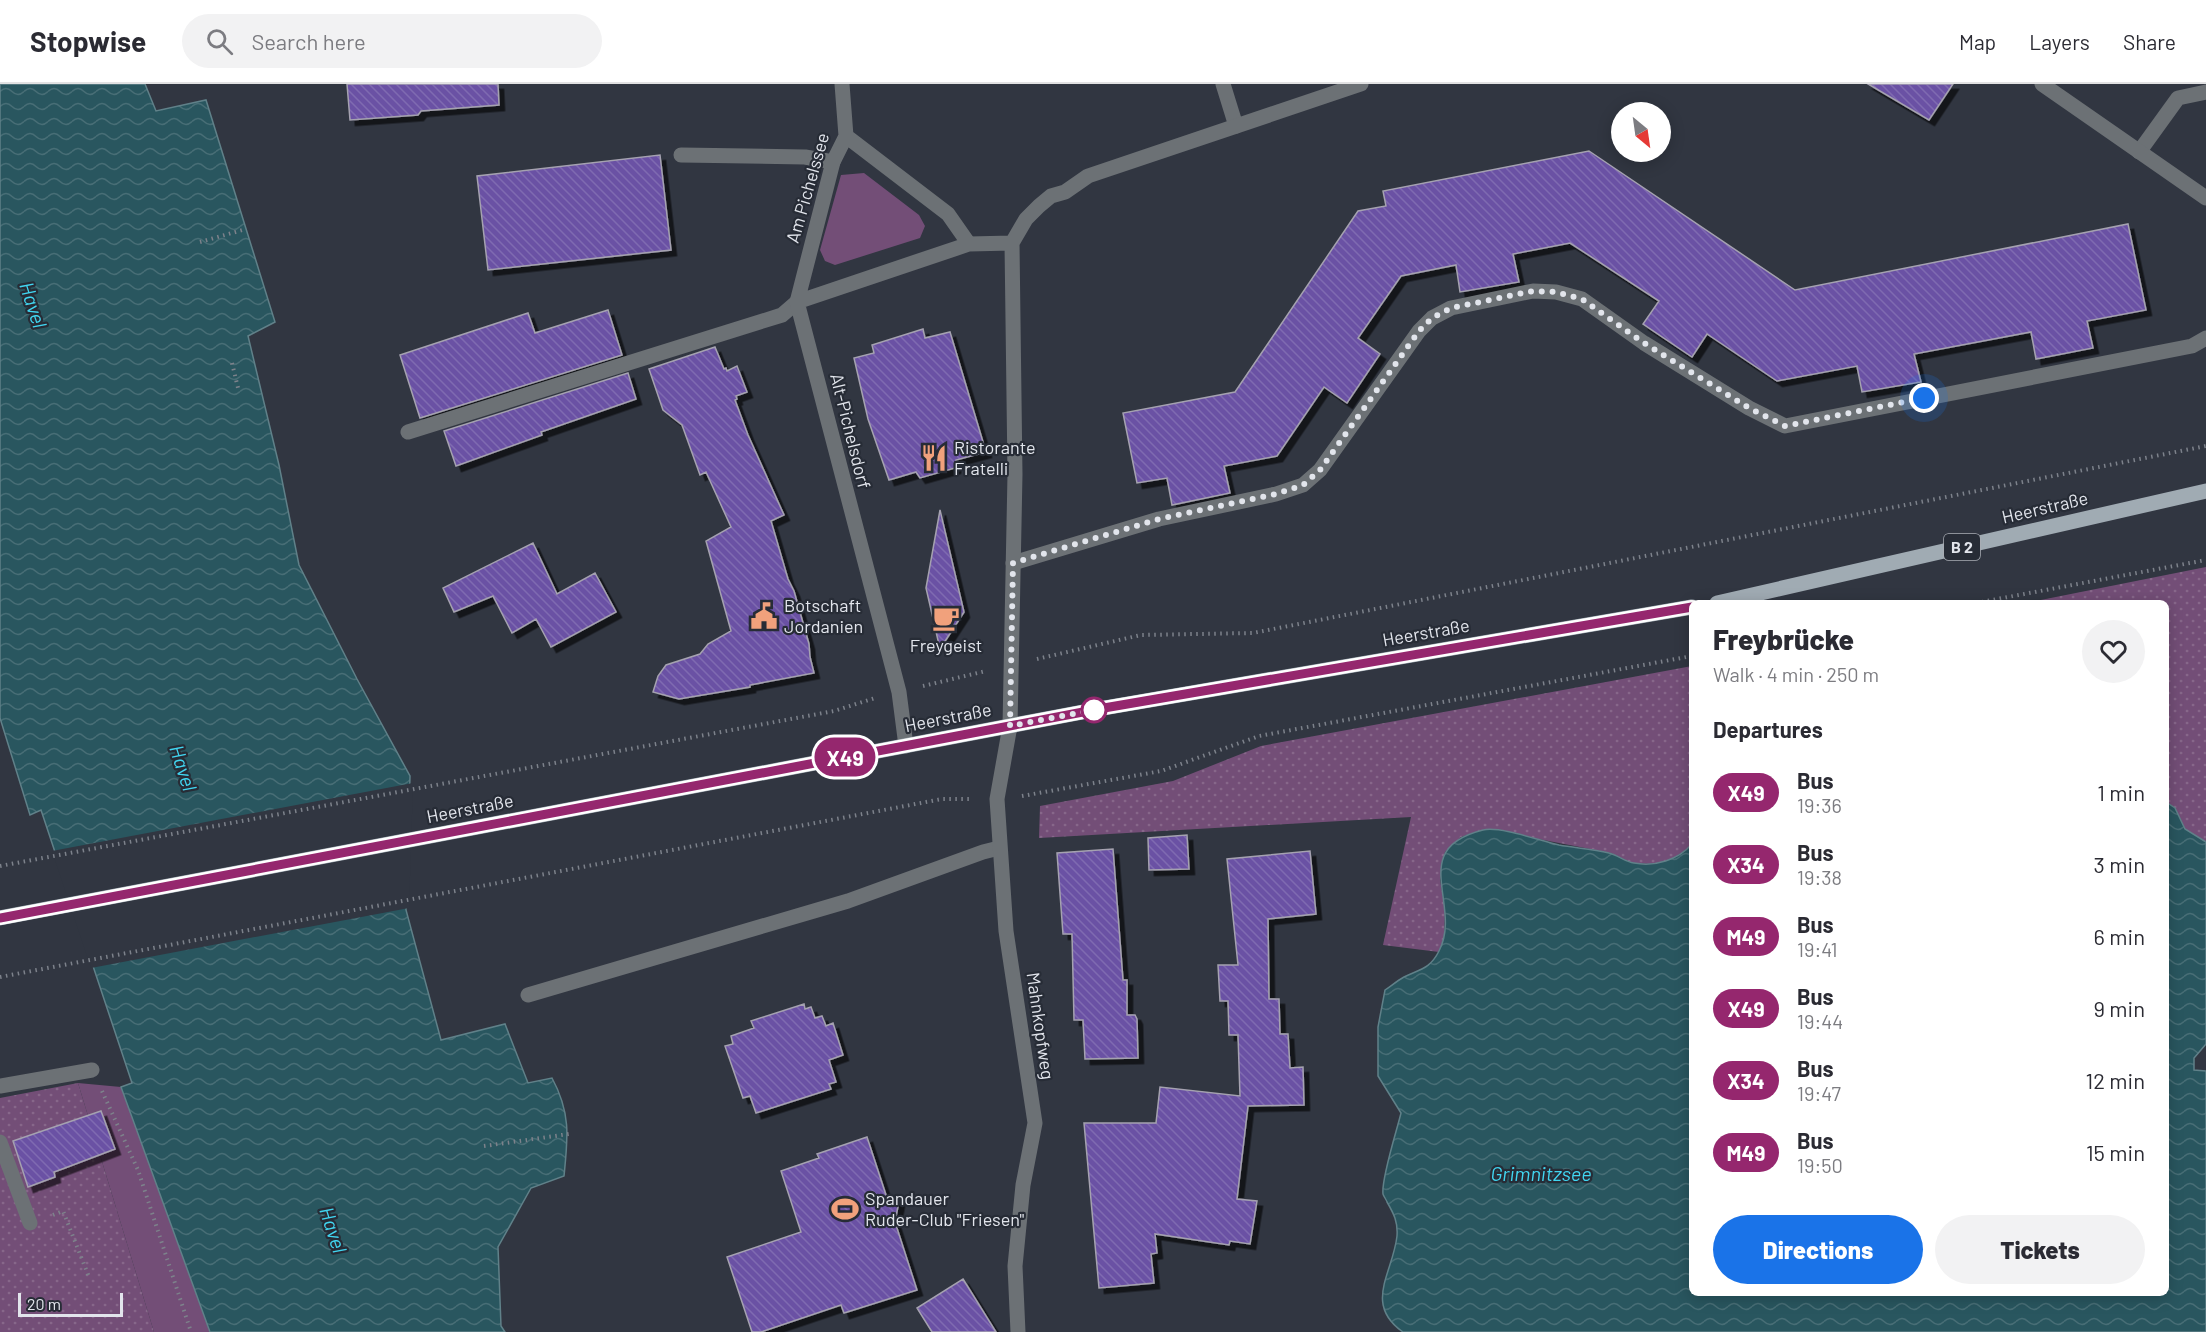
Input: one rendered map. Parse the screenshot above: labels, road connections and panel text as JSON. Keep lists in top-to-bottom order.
{
  "streets": {
    "main road": ["Heerstraße", "B 2"],
    "street": ["Am Pichelssee", "Alt-Pichelsdorf", "Mahnkopfweg"]
  },
  "crossings": [
    ["Am Pichelssee", "Alt-Pichelsdorf"],
    ["Alt-Pichelsdorf", "Heerstraße"],
    ["Heerstraße", "Mahnkopfweg"]
  ],
  "water": ["Havel", "Grimnitzsee"],
  "places": {
    "restaurant": ["Ristorante Fratelli"],
    "public building": ["Botschaft Jordanien"],
    "cafe": ["Freygeist"],
    "sports": ["Spandauer Ruder-Club \"Friesen\""]
  },
  "lines": ["bus line X49"],
  "scale_bar": "20 m",
  "north": "bottom right",
  "page": {
    "header": "Stopwise",
    "search": "Search here",
    "nav": ["Map", "Layers", "Share"],
    "on_map": "X49",
    "heading": [
      ["Freybrücke", "Walk · 4 min · 250 m"],
      "Departures"
    ],
    "list": [
      {
        "mark": "X49",
        "name": "Bus",
        "note": "19:36",
        "value": "1 min"
      },
      {
        "mark": "X34",
        "name": "Bus",
        "note": "19:38",
        "value": "3 min"
      },
      {
        "mark": "M49",
        "name": "Bus",
        "note": "19:41",
        "value": "6 min"
      },
      {
        "mark": "X49",
        "name": "Bus",
        "note": "19:44",
        "value": "9 min"
      },
      {
        "mark": "X34",
        "name": "Bus",
        "note": "19:47",
        "value": "12 min"
      },
      {
        "mark": "M49",
        "name": "Bus",
        "note": "19:50",
        "value": "15 min"
      }
    ],
    "buttons": ["Directions", "Tickets"],
    "scale": "20 m"
  }
}
